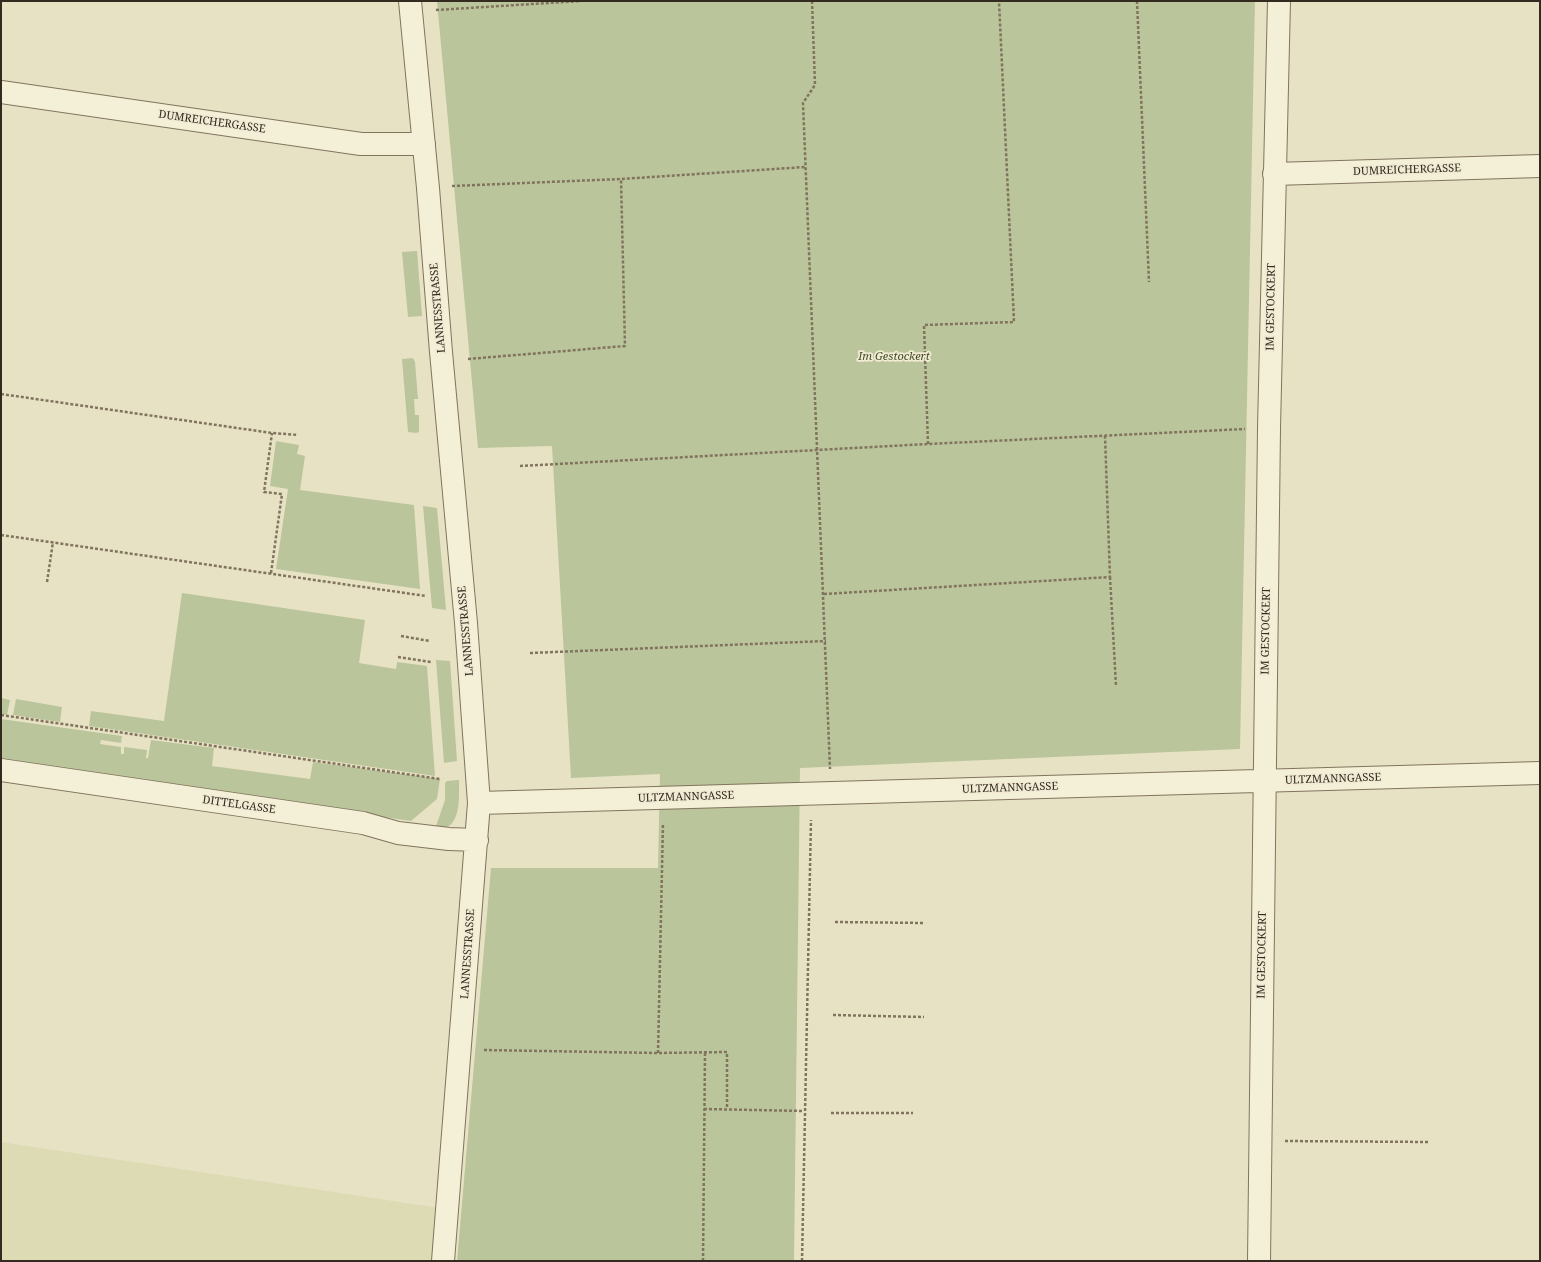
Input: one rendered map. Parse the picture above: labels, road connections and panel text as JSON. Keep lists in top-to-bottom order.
{
  "streets": {
    "street": [
      "DUMREICHERGASSE",
      "IM GESTOCKERT",
      "LANNESSTRASSE",
      "ULTZMANNGASSE",
      "DITTELGASSE"
    ]
  },
  "crossings": [
    ["DUMREICHERGASSE", "IM GESTOCKERT"],
    ["DUMREICHERGASSE", "LANNESSTRASSE"],
    ["IM GESTOCKERT", "ULTZMANNGASSE"],
    ["LANNESSTRASSE", "ULTZMANNGASSE"],
    ["LANNESSTRASSE", "DITTELGASSE"]
  ],
  "parks": ["Im Gestockert"]
}
